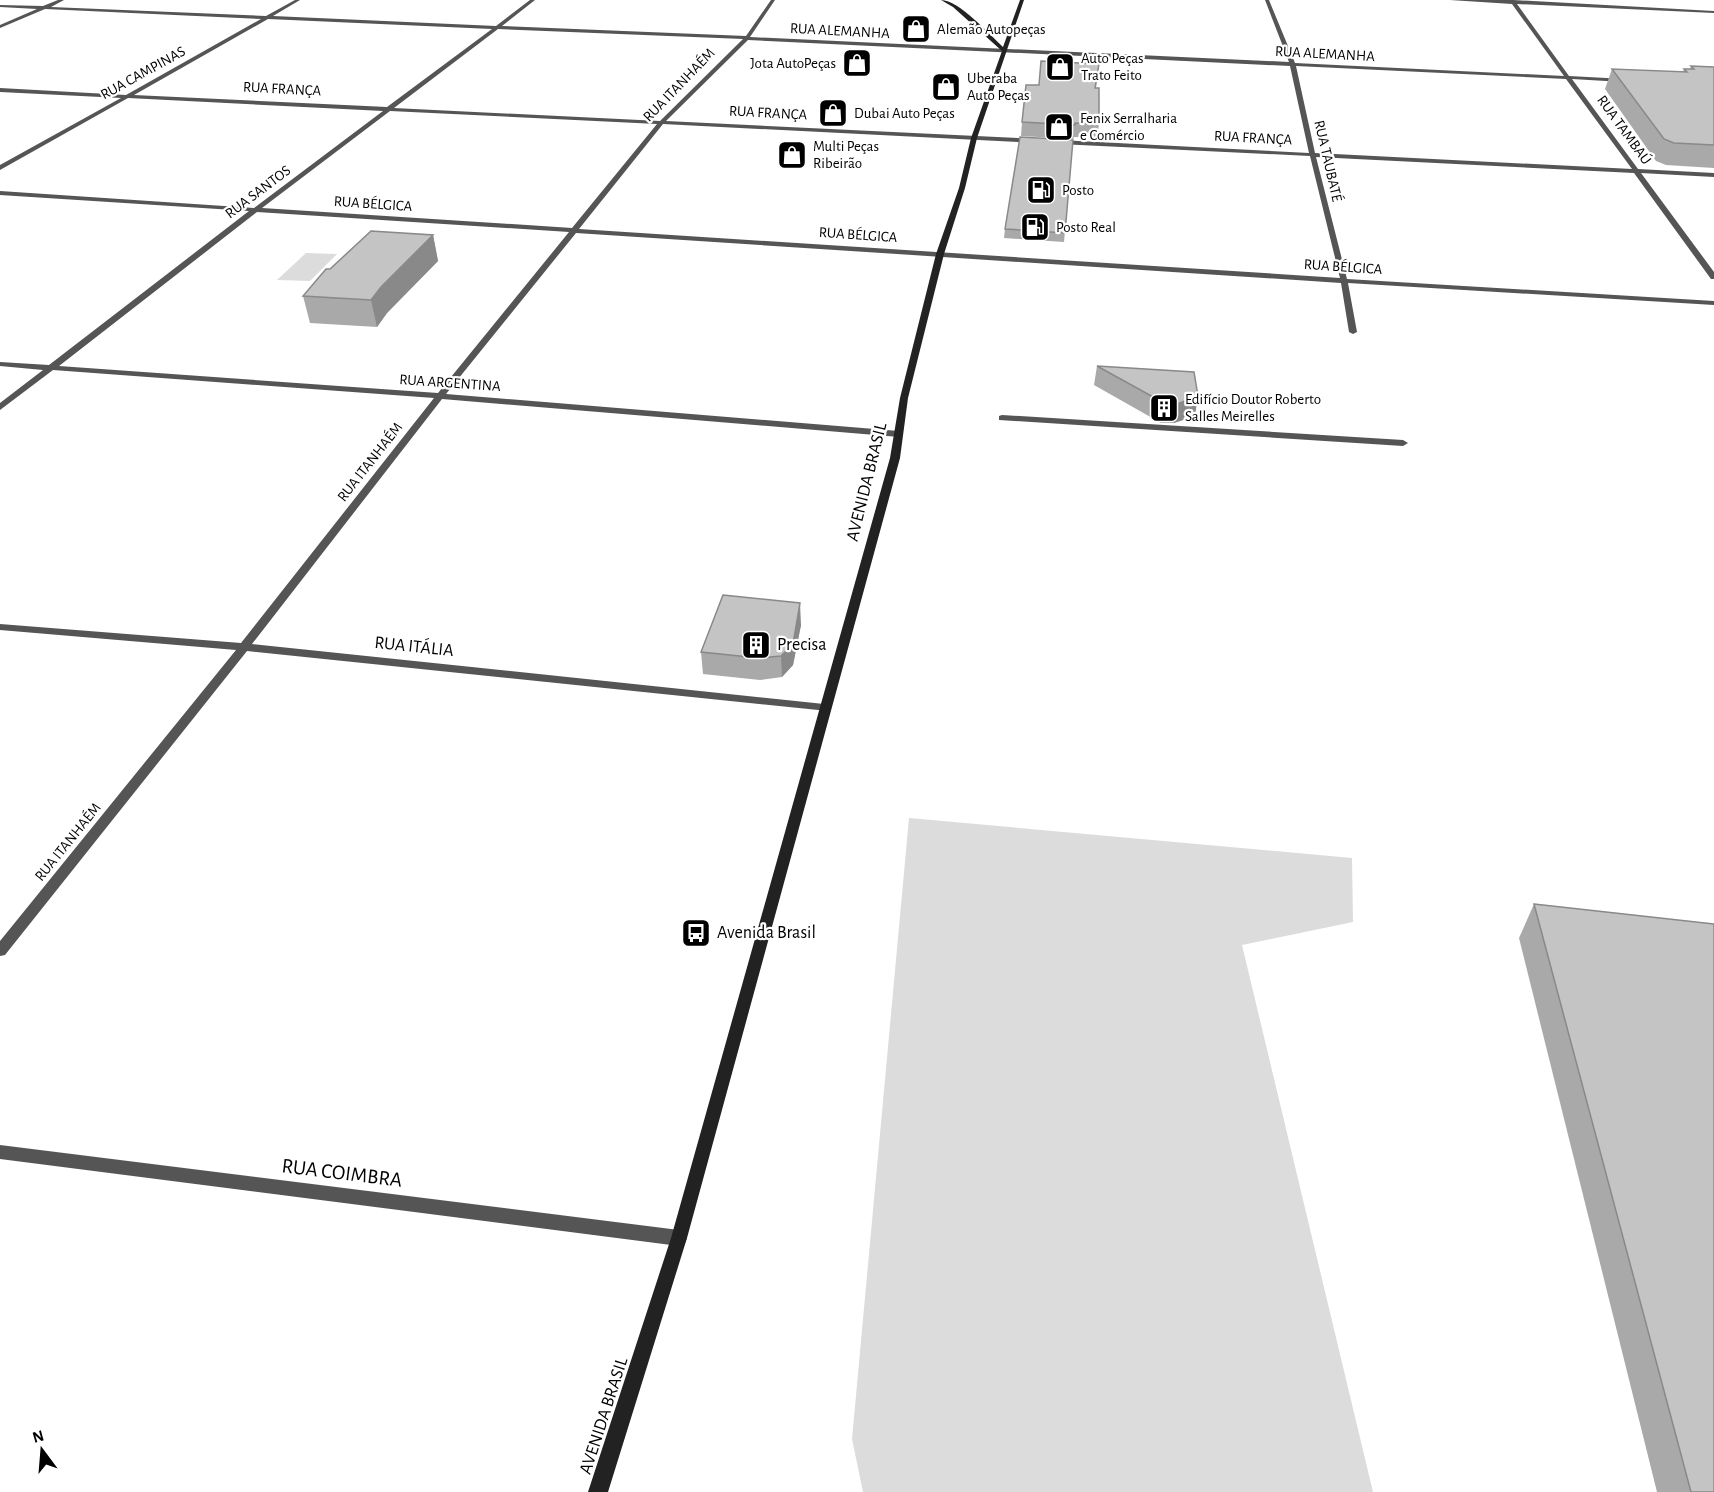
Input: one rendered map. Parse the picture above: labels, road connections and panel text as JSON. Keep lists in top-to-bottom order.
{
  "streets": {
    "main road": ["AVENIDA BRASIL"],
    "street": [
      "RUA ALEMANHA",
      "RUA CAMPINAS",
      "RUA ITANHAÉM",
      "RUA FRANÇA",
      "RUA TAMBAÚ",
      "RUA TAUBATÉ",
      "RUA SANTOS",
      "RUA BÉLGICA",
      "RUA ARGENTINA",
      "RUA ITÁLIA",
      "RUA COIMBRA"
    ]
  },
  "crossings": [
    ["RUA ALEMANHA", "RUA CAMPINAS"],
    ["RUA ALEMANHA", "RUA ITANHAÉM"],
    ["RUA ALEMANHA", "RUA TAMBAÚ"],
    ["RUA ALEMANHA", "RUA TAUBATÉ"],
    ["RUA ALEMANHA", "RUA SANTOS"],
    ["RUA ALEMANHA", "AVENIDA BRASIL"],
    ["RUA CAMPINAS", "RUA FRANÇA"],
    ["RUA ITANHAÉM", "RUA FRANÇA"],
    ["RUA ITANHAÉM", "RUA BÉLGICA"],
    ["RUA ITANHAÉM", "RUA ARGENTINA"],
    ["RUA ITANHAÉM", "RUA ITÁLIA"],
    ["RUA FRANÇA", "RUA TAMBAÚ"],
    ["RUA FRANÇA", "RUA TAUBATÉ"],
    ["RUA FRANÇA", "RUA SANTOS"],
    ["RUA FRANÇA", "AVENIDA BRASIL"],
    ["RUA TAUBATÉ", "RUA BÉLGICA"],
    ["RUA SANTOS", "RUA BÉLGICA"],
    ["RUA SANTOS", "RUA ARGENTINA"],
    ["RUA BÉLGICA", "AVENIDA BRASIL"],
    ["RUA ARGENTINA", "AVENIDA BRASIL"],
    ["AVENIDA BRASIL", "RUA ITÁLIA"],
    ["AVENIDA BRASIL", "RUA COIMBRA"]
  ],
  "places": {
    "shop": [
      "Alemão Autopeças",
      "Jota AutoPeças",
      "Auto Peças Trato Feito",
      "Uberaba Auto Peças",
      "Dubai Auto Peças",
      "Fenix Serralharia e Comércio",
      "Multi Peças Ribeirão"
    ],
    "fuel station": ["Posto", "Posto Real"],
    "building": ["Edifício Doutor Roberto Salles Meirelles", "Precisa"],
    "bus stop": ["Avenida Brasil"]
  },
  "north": "top"
}
